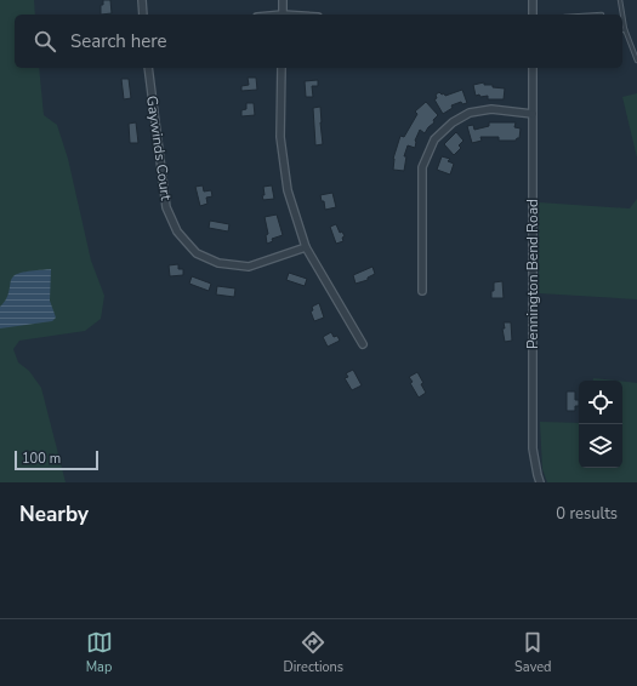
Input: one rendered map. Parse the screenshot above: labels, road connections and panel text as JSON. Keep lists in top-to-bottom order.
{
  "streets": {
    "street": ["Gaywinds Court", "Pennington Bend Road"]
  },
  "scale_bar": "100 m",
  "page": {
    "search": "Search here",
    "scale": "100 m",
    "heading": ["Nearby", "0 results"],
    "nav": ["Map", "Directions", "Saved"]
  }
}
